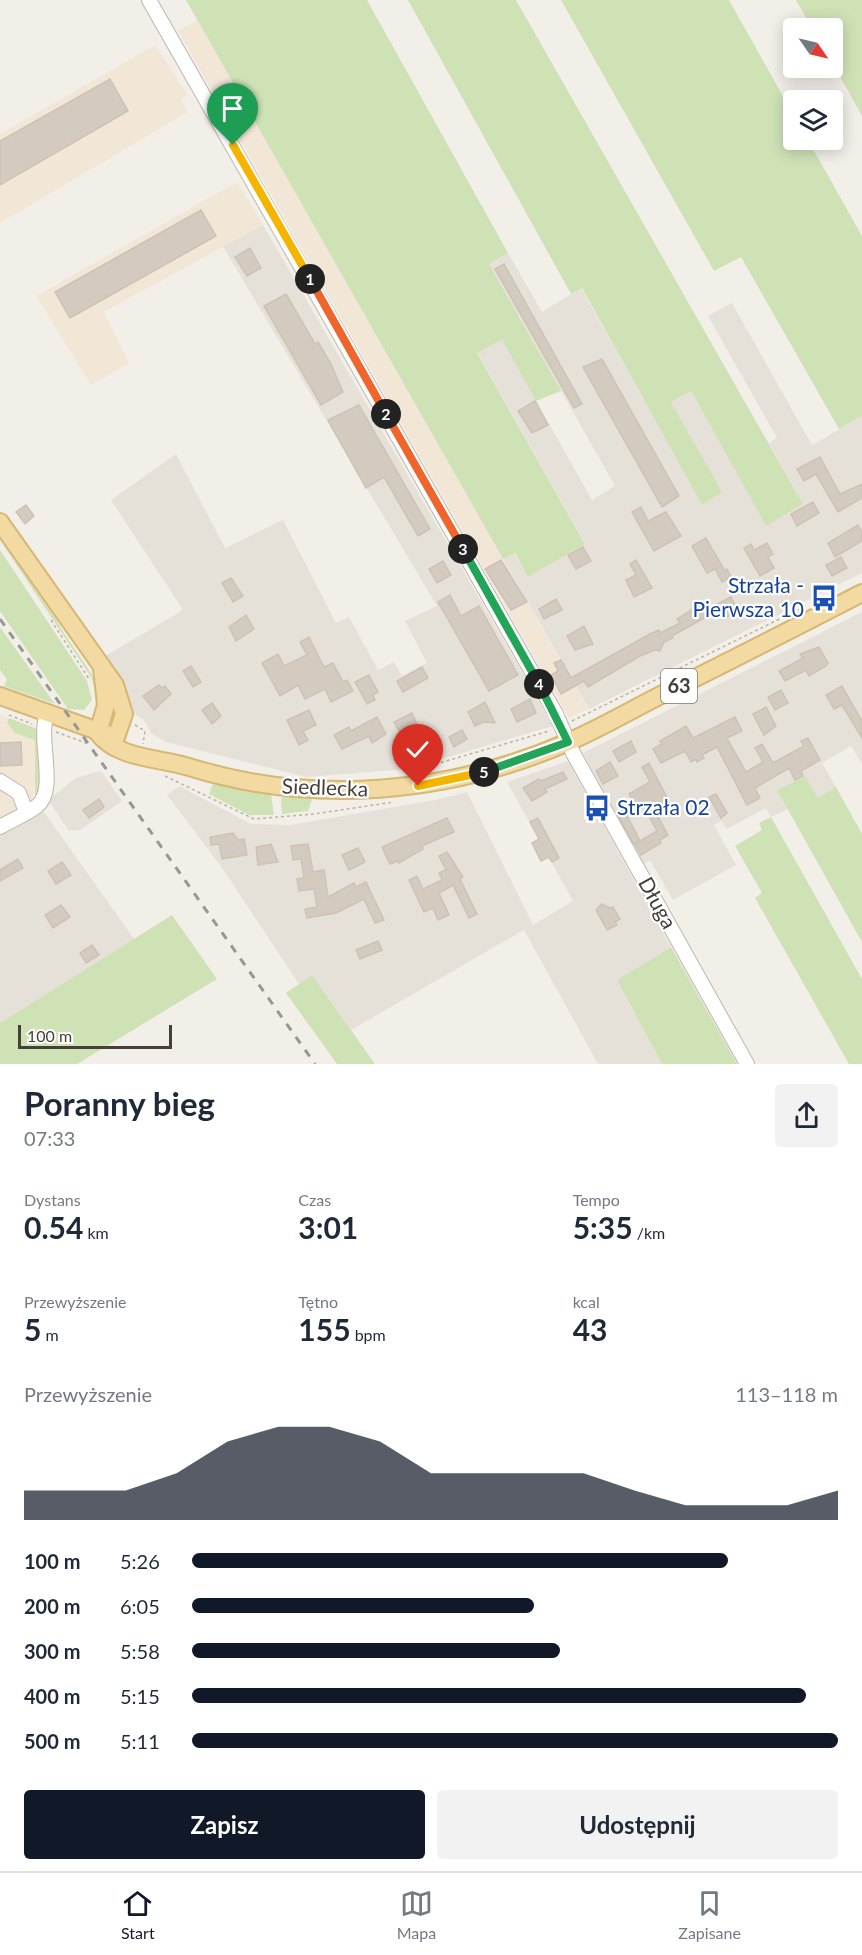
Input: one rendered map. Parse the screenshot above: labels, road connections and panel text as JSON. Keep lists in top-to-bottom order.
{
  "streets": {
    "main road": ["63", "Siedlecka"],
    "street": ["Długa"]
  },
  "crossings": [
    ["63", "Siedlecka"],
    ["Siedlecka", "Długa"]
  ],
  "places": {
    "bus stop": ["Strzała - Pierwsza 10", "Strzała 02"]
  },
  "scale_bar": "100 m",
  "north": "bottom right",
  "page": {
    "pins": [
      "1",
      "2",
      "3",
      "4",
      "5"
    ],
    "scale": "100 m",
    "heading": ["Poranny bieg", "07:33"],
    "stats": [
      ["Dystans", "0.54 km"],
      ["Czas", "3:01"],
      ["Tempo", "5:35 /km"],
      ["Przewyższenie", "5 m"],
      ["Tętno", "155 bpm"],
      ["kcal", "43"]
    ],
    "chart": ["Przewyższenie", "113–118 m"],
    "list": [
      {
        "name": "100 m",
        "note": "5:26"
      },
      {
        "name": "200 m",
        "note": "6:05"
      },
      {
        "name": "300 m",
        "note": "5:58"
      },
      {
        "name": "400 m",
        "note": "5:15"
      },
      {
        "name": "500 m",
        "note": "5:11"
      }
    ],
    "buttons": ["Zapisz", "Udostępnij"],
    "tabs": ["Start", "Mapa", "Zapisane"]
  }
}
